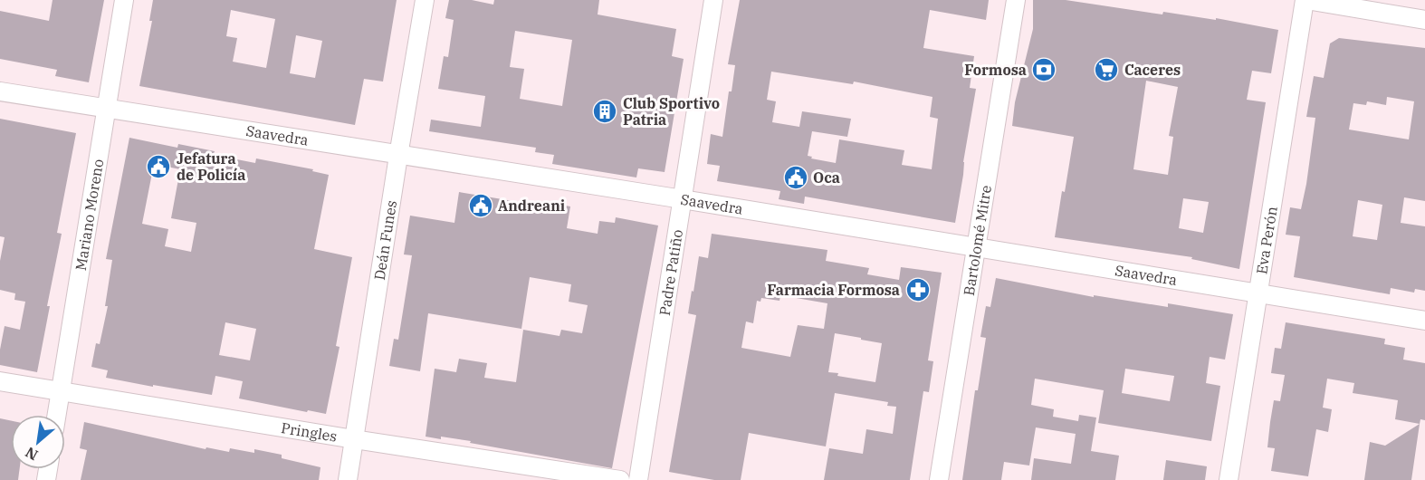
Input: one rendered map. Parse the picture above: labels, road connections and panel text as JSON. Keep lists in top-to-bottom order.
{
  "streets": {
    "street": [
      "Saavedra",
      "Mariano Moreno",
      "Deán Funes",
      "Bartolomé Mitre",
      "Eva Perón",
      "Padre Patiño",
      "Pringles"
    ]
  },
  "crossings": [
    ["Saavedra", "Mariano Moreno"],
    ["Saavedra", "Deán Funes"],
    ["Saavedra", "Bartolomé Mitre"],
    ["Saavedra", "Eva Perón"],
    ["Saavedra", "Padre Patiño"],
    ["Mariano Moreno", "Pringles"],
    ["Deán Funes", "Pringles"]
  ],
  "places": {
    "bank": ["Formosa"],
    "supermarket": ["Caceres"],
    "building": ["Club Sportivo Patria"],
    "public building": ["Jefatura de Policía", "Oca", "Andreani"],
    "pharmacy": ["Farmacia Formosa"]
  },
  "north": "bottom left"
}
